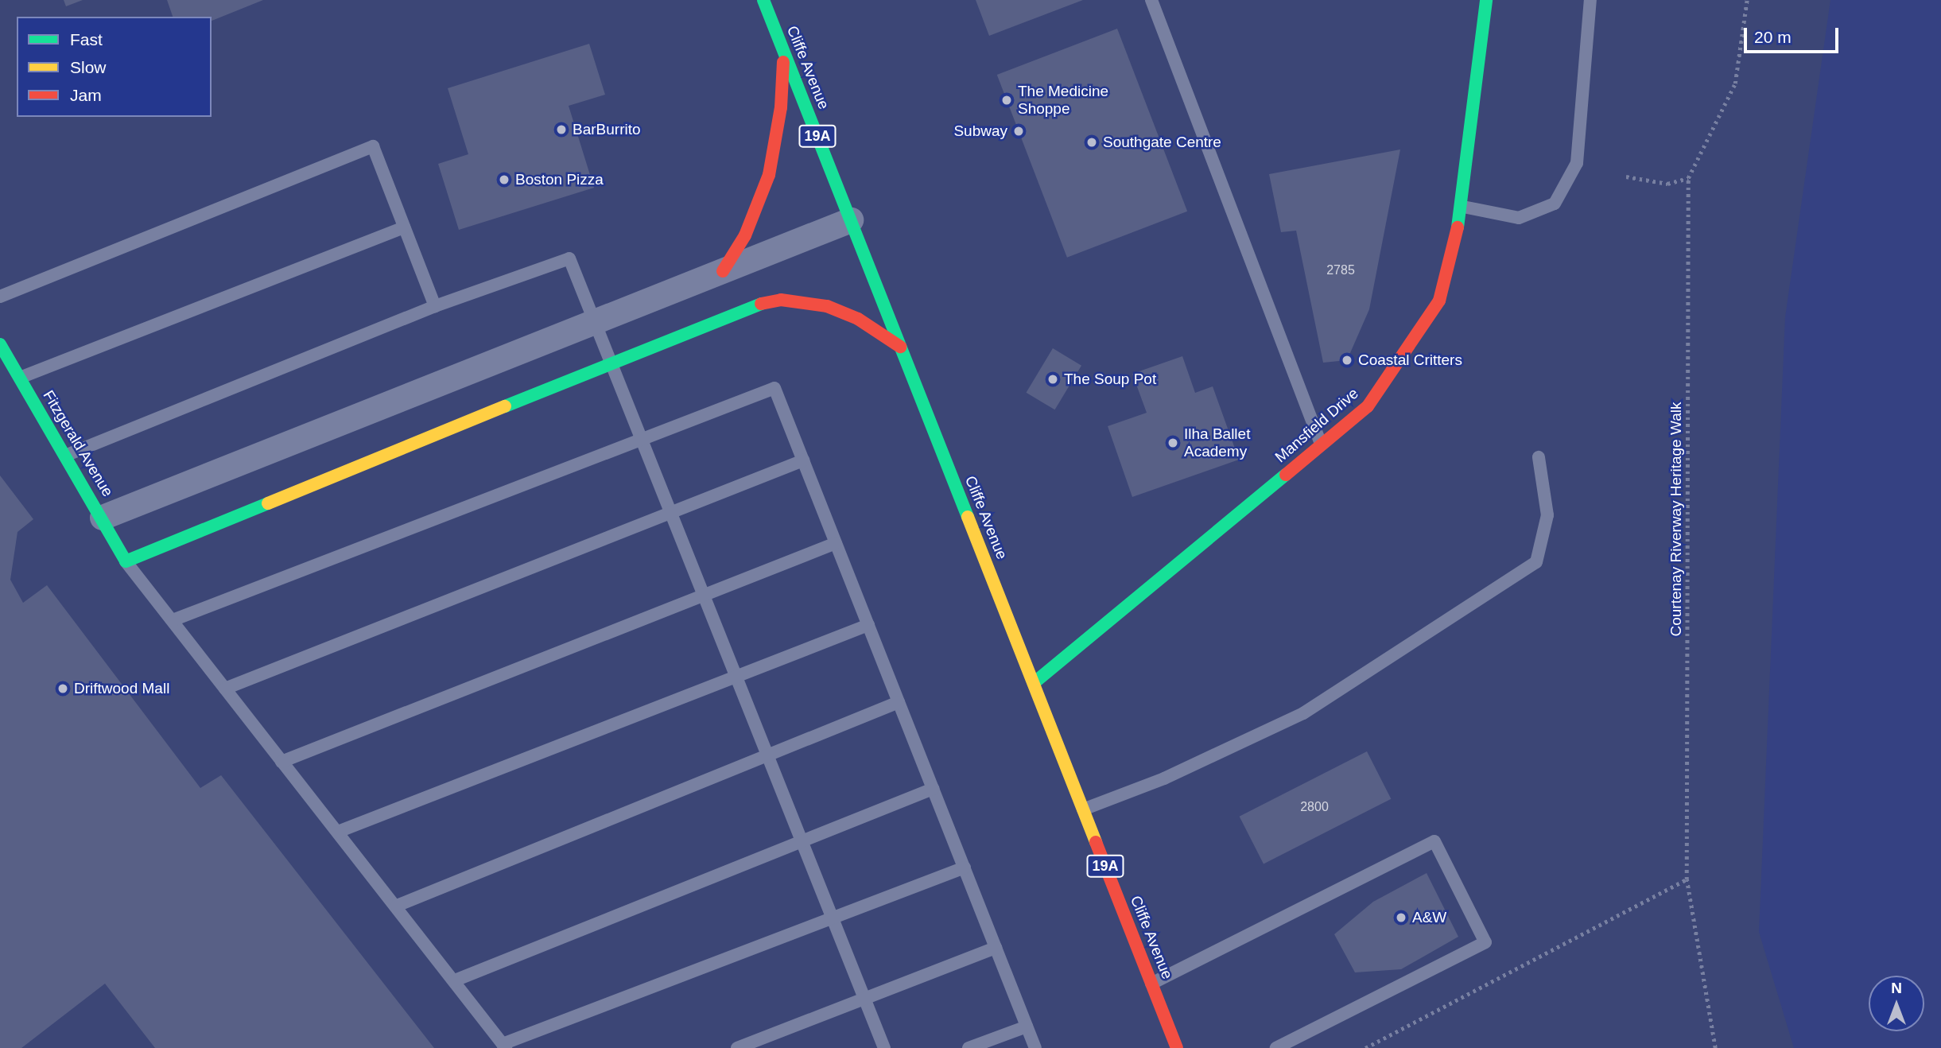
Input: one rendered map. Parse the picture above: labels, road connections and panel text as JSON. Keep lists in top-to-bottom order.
{
  "streets": {
    "street": [
      "Cliffe Avenue",
      "19A",
      "Mansfield Drive",
      "Fitzgerald Avenue"
    ],
    "path": ["Courtenay Riverway Heritage Walk"]
  },
  "crossings": [
    ["Cliffe Avenue", "Mansfield Drive"]
  ],
  "places": [
    "The Medicine Shoppe",
    "BarBurrito",
    "Subway",
    "Southgate Centre",
    "Boston Pizza",
    "Coastal Critters",
    "The Soup Pot",
    "Ilha Ballet Academy",
    "Driftwood Mall",
    "A&W"
  ],
  "house_numbers": ["2785", "2800"],
  "legend": ["Fast", "Slow", "Jam"],
  "scale_bar": "20 m",
  "north": "top"
}
